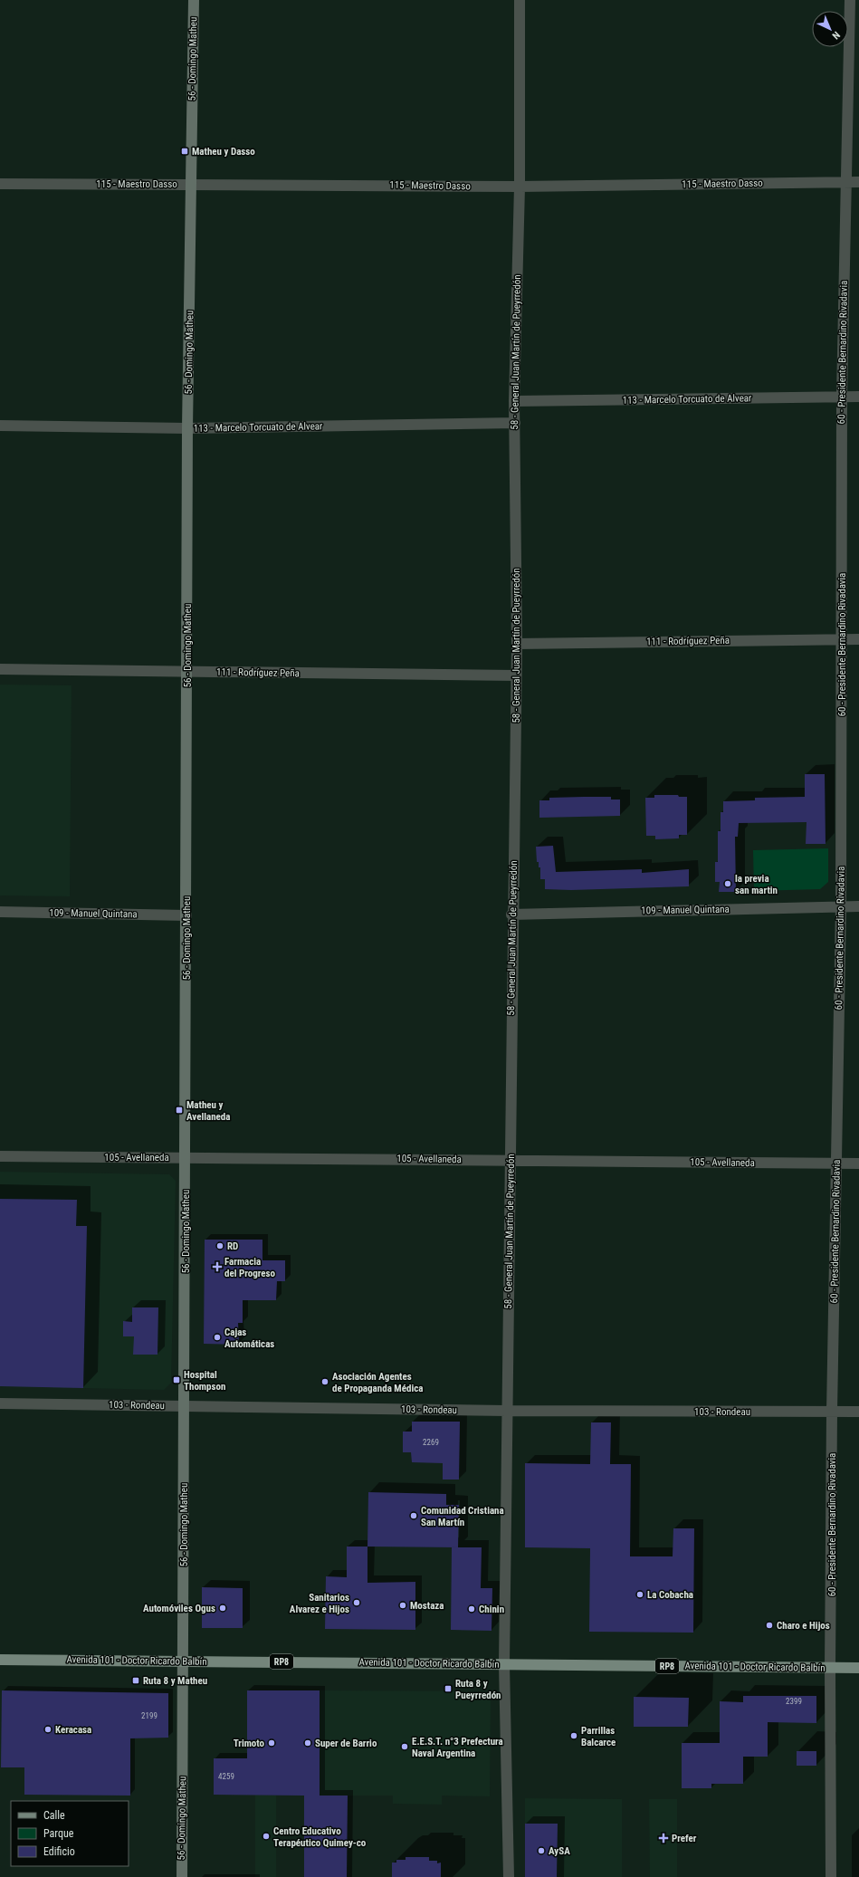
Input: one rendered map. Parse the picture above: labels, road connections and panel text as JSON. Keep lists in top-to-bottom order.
{
  "streets": {
    "main road": ["Avenida 101 - Doctor Ricardo Balbín", "RP8"],
    "street": [
      "56 - Domingo Matheu",
      "115 - Maestro Dasso",
      "58 - General Juan Martín de Pueyrredón",
      "60 - Presidente Bernardino Rivadavia",
      "113 - Marcelo Torcuato de Alvear",
      "111 - Rodríguez Peña",
      "109 - Manuel Quintana",
      "105 - Avellaneda",
      "103 - Rondeau"
    ]
  },
  "crossings": [
    ["56 - Domingo Matheu", "115 - Maestro Dasso"],
    ["56 - Domingo Matheu", "113 - Marcelo Torcuato de Alvear"],
    ["56 - Domingo Matheu", "111 - Rodríguez Peña"],
    ["56 - Domingo Matheu", "109 - Manuel Quintana"],
    ["56 - Domingo Matheu", "105 - Avellaneda"],
    ["56 - Domingo Matheu", "103 - Rondeau"],
    ["56 - Domingo Matheu", "Avenida 101 - Doctor Ricardo Balbín"],
    ["115 - Maestro Dasso", "58 - General Juan Martín de Pueyrredón"],
    ["115 - Maestro Dasso", "60 - Presidente Bernardino Rivadavia"],
    ["58 - General Juan Martín de Pueyrredón", "113 - Marcelo Torcuato de Alvear"],
    ["58 - General Juan Martín de Pueyrredón", "111 - Rodríguez Peña"],
    ["58 - General Juan Martín de Pueyrredón", "109 - Manuel Quintana"],
    ["58 - General Juan Martín de Pueyrredón", "105 - Avellaneda"],
    ["58 - General Juan Martín de Pueyrredón", "103 - Rondeau"],
    ["58 - General Juan Martín de Pueyrredón", "Avenida 101 - Doctor Ricardo Balbín"],
    ["60 - Presidente Bernardino Rivadavia", "113 - Marcelo Torcuato de Alvear"],
    ["60 - Presidente Bernardino Rivadavia", "111 - Rodríguez Peña"],
    ["60 - Presidente Bernardino Rivadavia", "109 - Manuel Quintana"],
    ["60 - Presidente Bernardino Rivadavia", "105 - Avellaneda"],
    ["60 - Presidente Bernardino Rivadavia", "103 - Rondeau"],
    ["60 - Presidente Bernardino Rivadavia", "Avenida 101 - Doctor Ricardo Balbín"]
  ],
  "places": {
    "transit": [
      "Matheu y Dasso",
      "Matheu y Avellaneda",
      "Hospital Thompson",
      "Ruta 8 y Matheu",
      "Ruta 8 y Pueyrredón"
    ],
    "other": [
      "la previa san martin",
      "RD",
      "Cajas Automáticas",
      "Asociación Agentes de Propaganda Médica",
      "Comunidad Cristiana San Martín",
      "La Cobacha",
      "Sanitarios Alvarez e Hijos",
      "Mostaza",
      "Automóviles Ogus",
      "Chinin",
      "Charo e Hijos",
      "Keracasa",
      "Parrillas Balcarce",
      "Trimoto",
      "Super de Barrio",
      "E.E.S.T. n°3 Prefectura Naval Argentina",
      "Centro Educativo Terapéutico Quimey-co",
      "AySA"
    ],
    "health": ["Farmacia del Progreso", "Prefer"]
  },
  "house_numbers": [
    "2269",
    "2399",
    "2199",
    "4259"
  ],
  "legend": ["Calle", "Parque", "Edificio"],
  "north": "bottom right"
}
